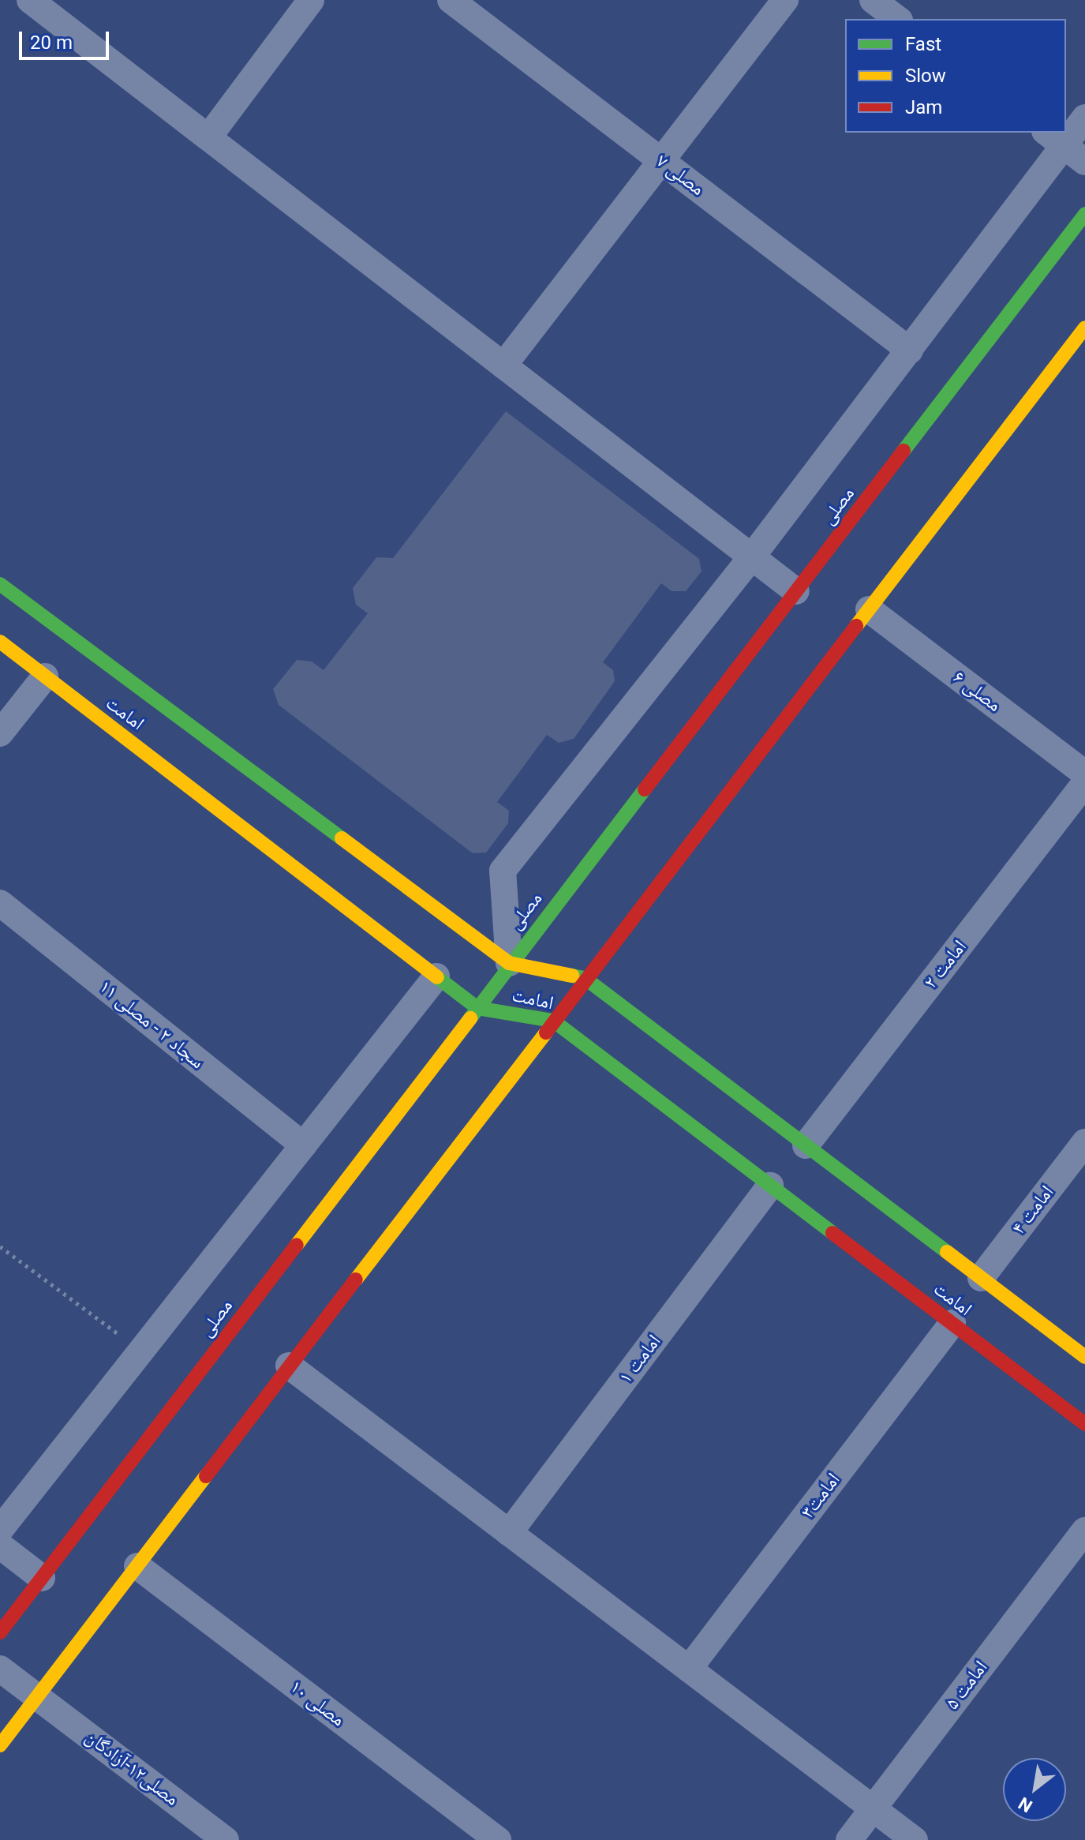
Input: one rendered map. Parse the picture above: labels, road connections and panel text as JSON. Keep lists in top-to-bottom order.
{
  "streets": {
    "street": [
      "مصلی ۷",
      "مصلی",
      "مصلی ۶",
      "امامت",
      "امامت ۲",
      "سجاد ۲ - مصلی ۱۱",
      "امامت ۴",
      "امامت ۱",
      "امامت۳",
      "امامت ۵",
      "مصلی ۱۰",
      "مصلی۱۲-آزادگان"
    ]
  },
  "crossings": [
    ["مصلی", "امامت"],
    ["امامت", "امامت ۲"],
    ["امامت", "امامت ۴"],
    ["امامت", "امامت ۱"],
    ["امامت", "امامت۳"]
  ],
  "legend": ["Fast", "Slow", "Jam"],
  "scale_bar": "20 m",
  "north": "bottom left"
}
